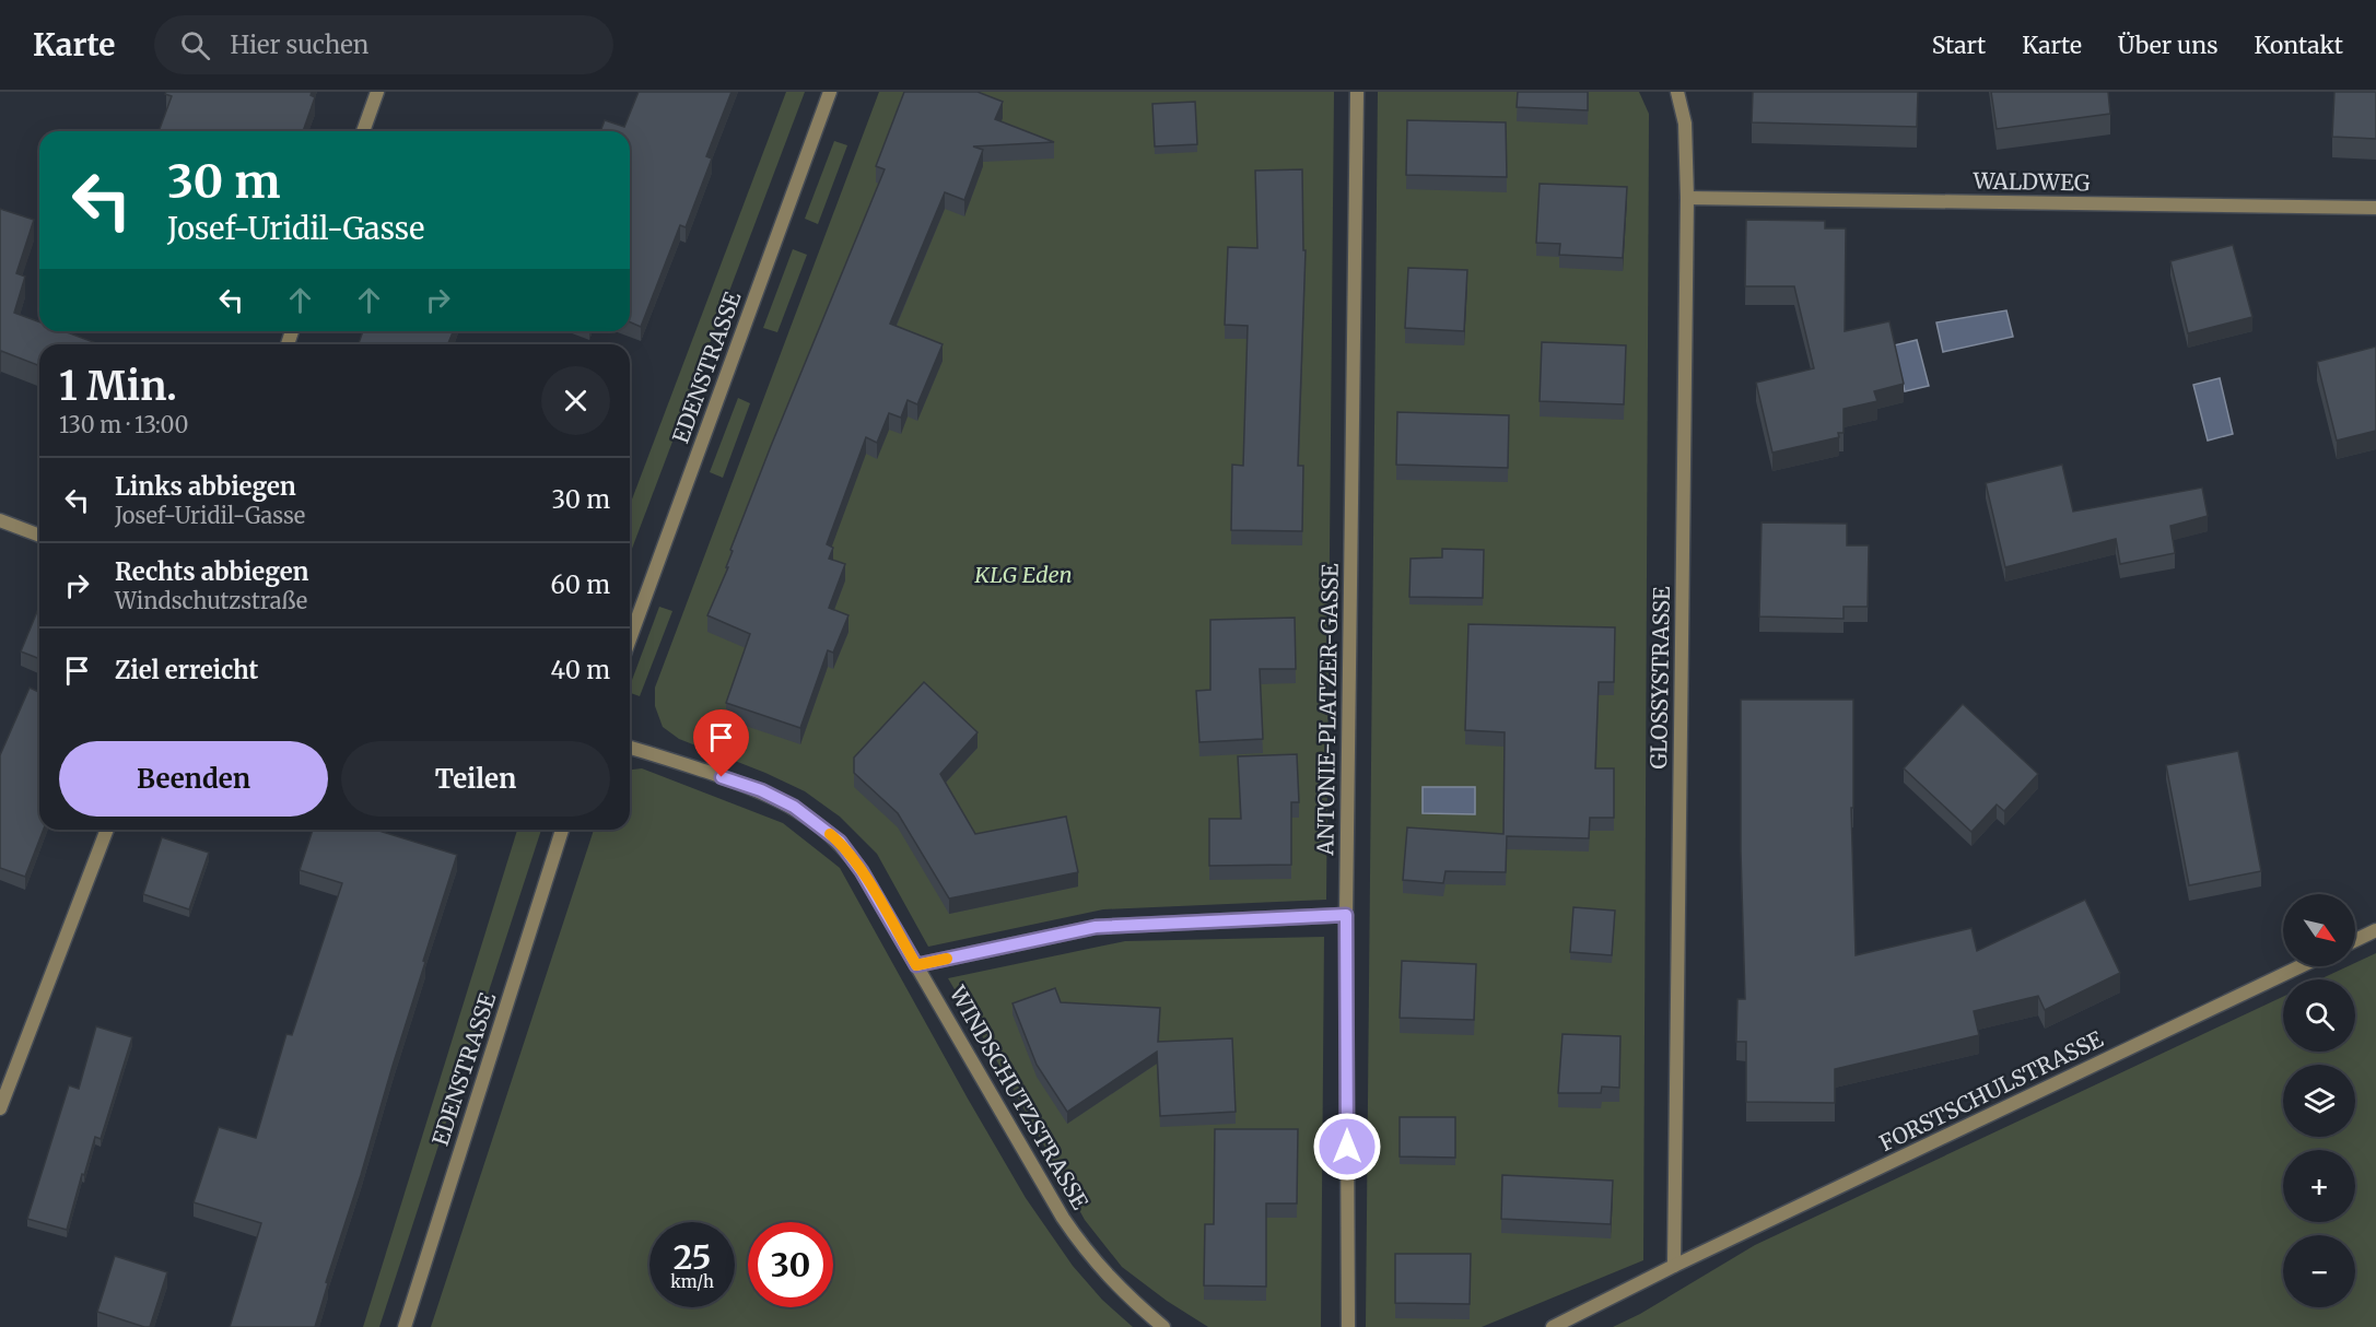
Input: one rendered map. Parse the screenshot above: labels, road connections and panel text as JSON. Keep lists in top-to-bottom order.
{
  "streets": {
    "street": [
      "WALDWEG",
      "EDENSTRASSE",
      "GLOSSYSTRASSE",
      "ANTONIE-PLATZER-GASSE",
      "FORSTSCHULSTRASSE",
      "WINDSCHUTZSTRASSE"
    ]
  },
  "crossings": [
    ["WALDWEG", "GLOSSYSTRASSE"],
    ["GLOSSYSTRASSE", "FORSTSCHULSTRASSE"]
  ],
  "parks": ["KLG Eden"],
  "north": "bottom right",
  "page": {
    "header": "Karte",
    "search": "Hier suchen",
    "nav": [
      "Start",
      "Karte",
      "Über uns",
      "Kontakt"
    ],
    "turn": ["30 m", "Josef-Uridil-Gasse"],
    "heading": ["1 Min.", "130 m · 13:00"],
    "list": [
      {
        "name": "Links abbiegen",
        "note": "Josef-Uridil-Gasse",
        "value": "30 m"
      },
      {
        "name": "Rechts abbiegen",
        "note": "Windschutzstraße",
        "value": "60 m"
      },
      {
        "name": "Ziel erreicht",
        "value": "40 m"
      }
    ],
    "buttons": ["Beenden", "Teilen"],
    "map_buttons": ["+", "−"],
    "speed": "25 km/h",
    "limit": "30"
  }
}
